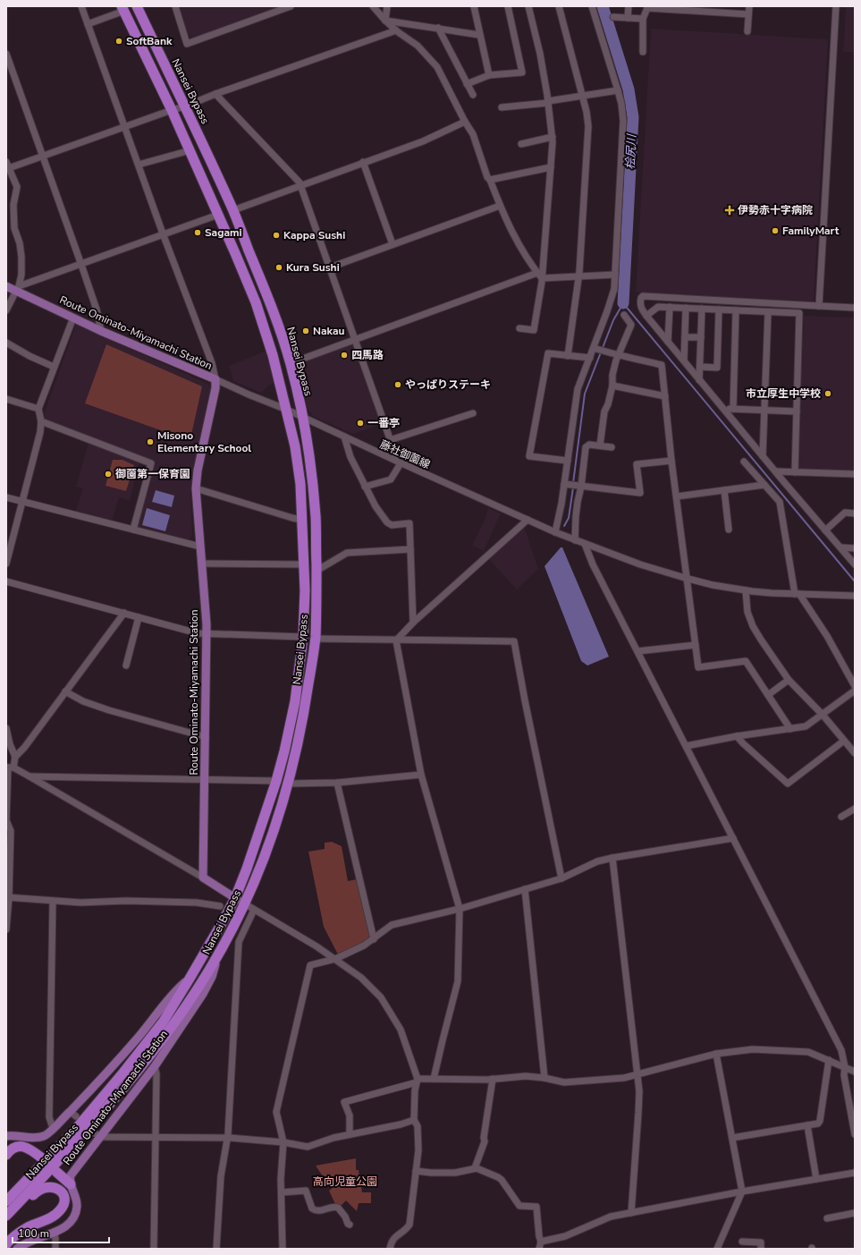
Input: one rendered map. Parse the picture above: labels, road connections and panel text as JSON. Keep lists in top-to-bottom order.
{
  "streets": {
    "highway": ["Nansei Bypass"],
    "main road": ["Route Ominato-Miyamachi Station"],
    "street": ["藤社御薗線"]
  },
  "crossings": [
    ["Nansei Bypass", "Route Ominato-Miyamachi Station"],
    ["Nansei Bypass", "藤社御薗線"],
    ["Route Ominato-Miyamachi Station", "藤社御薗線"]
  ],
  "water": ["桧尻川"],
  "parks": ["高向児童公園"],
  "places": {
    "other": [
      "SoftBank",
      "FamilyMart",
      "Sagami",
      "Kappa Sushi",
      "Kura Sushi",
      "Nakau",
      "四馬路",
      "やっぱりステーキ",
      "市立厚生中学校",
      "一番亭",
      "Misono Elementary School",
      "御薗第一保育園"
    ],
    "health": ["伊勢赤十字病院"]
  },
  "scale_bar": "100 m"
}
